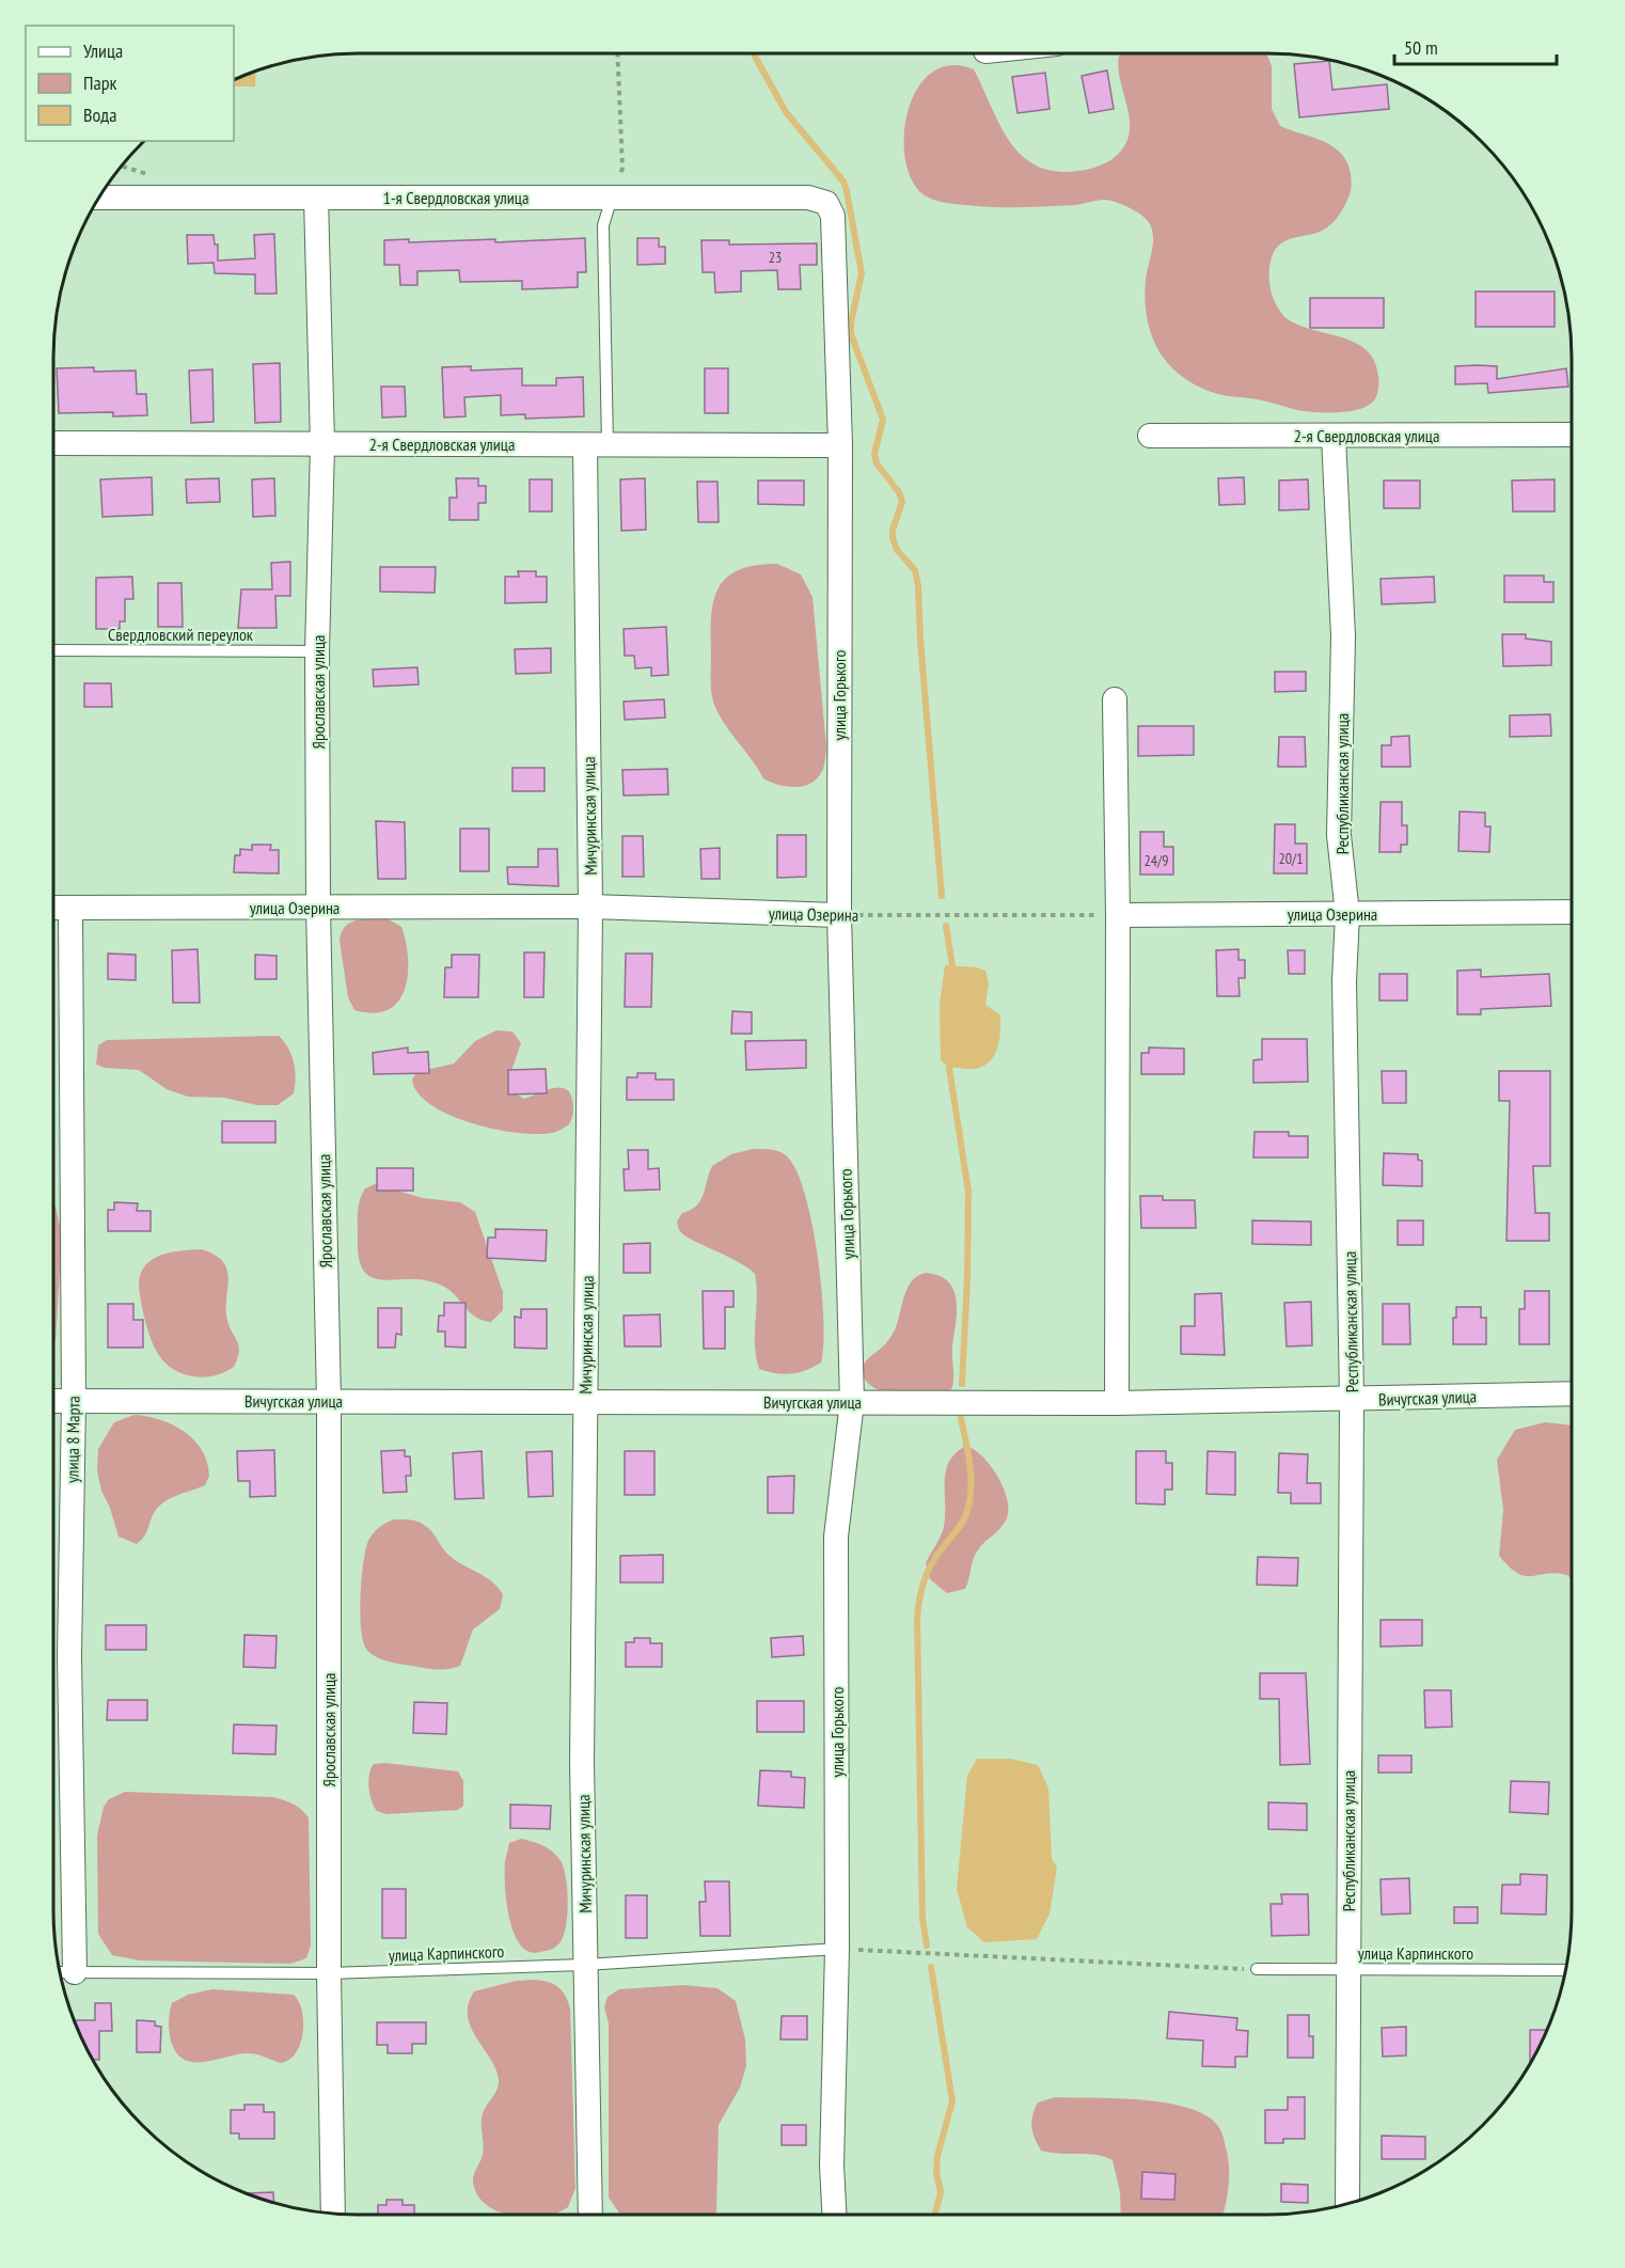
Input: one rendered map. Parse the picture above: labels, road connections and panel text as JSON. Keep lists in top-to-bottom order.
{
  "streets": {
    "street": [
      "1-я Свердловская улица",
      "2-я Свердловская улица",
      "Ярославская улица",
      "улица Горького",
      "Республиканская улица",
      "Мичуринская улица",
      "улица Озерина",
      "Вичугская улица",
      "улица 8 Марта"
    ],
    "lane": ["Свердловский переулок", "улица Карпинского"]
  },
  "crossings": [
    ["1-я Свердловская улица", "Ярославская улица"],
    ["1-я Свердловская улица", "улица Горького"],
    ["2-я Свердловская улица", "Ярославская улица"],
    ["2-я Свердловская улица", "улица Горького"],
    ["2-я Свердловская улица", "Республиканская улица"],
    ["2-я Свердловская улица", "Мичуринская улица"],
    ["Свердловский переулок", "Ярославская улица"],
    ["Ярославская улица", "улица Озерина"],
    ["Ярославская улица", "Вичугская улица"],
    ["Ярославская улица", "улица Карпинского"],
    ["улица Горького", "улица Озерина"],
    ["улица Горького", "Вичугская улица"],
    ["улица Горького", "улица Карпинского"],
    ["Республиканская улица", "улица Озерина"],
    ["Республиканская улица", "Вичугская улица"],
    ["Республиканская улица", "улица Карпинского"],
    ["Мичуринская улица", "улица Озерина"],
    ["Мичуринская улица", "Вичугская улица"],
    ["Мичуринская улица", "улица Карпинского"],
    ["улица Озерина", "улица 8 Марта"],
    ["Вичугская улица", "улица 8 Марта"],
    ["улица 8 Марта", "улица Карпинского"]
  ],
  "house_numbers": ["23", "20/1", "24/9"],
  "legend": ["Улица", "Парк", "Вода"],
  "scale_bar": "50 m"
}
